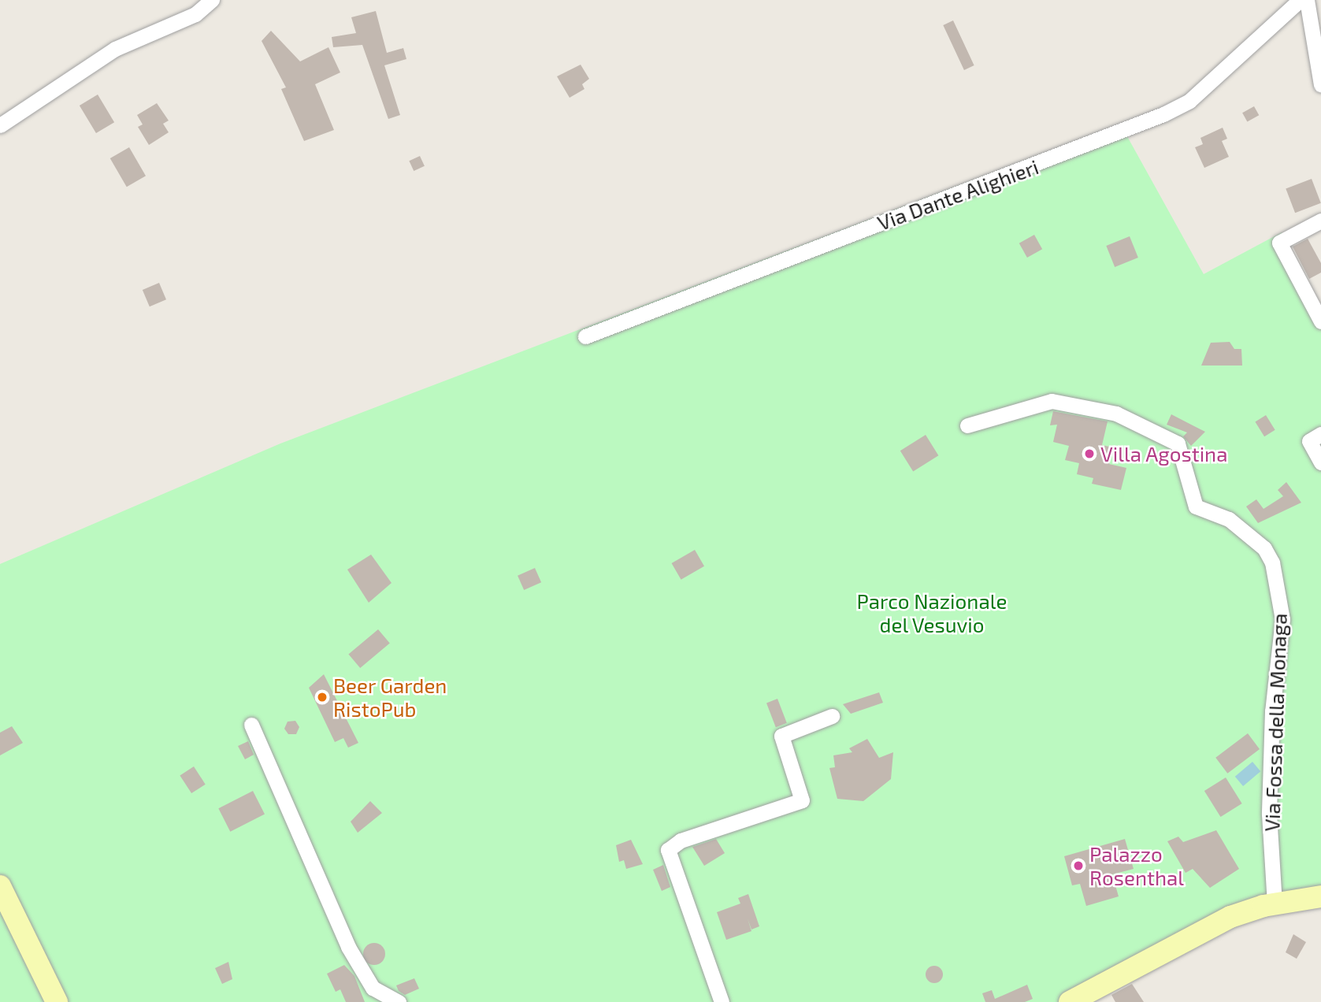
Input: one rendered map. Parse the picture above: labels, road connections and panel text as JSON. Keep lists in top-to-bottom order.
{
  "streets": {
    "street": ["Via Dante Alighieri", "Via Fossa della Monaga"]
  },
  "parks": ["Parco Nazionale del Vesuvio"],
  "places": ["Villa Agostina", "Beer Garden RistoPub", "Palazzo Rosenthal"]
}
